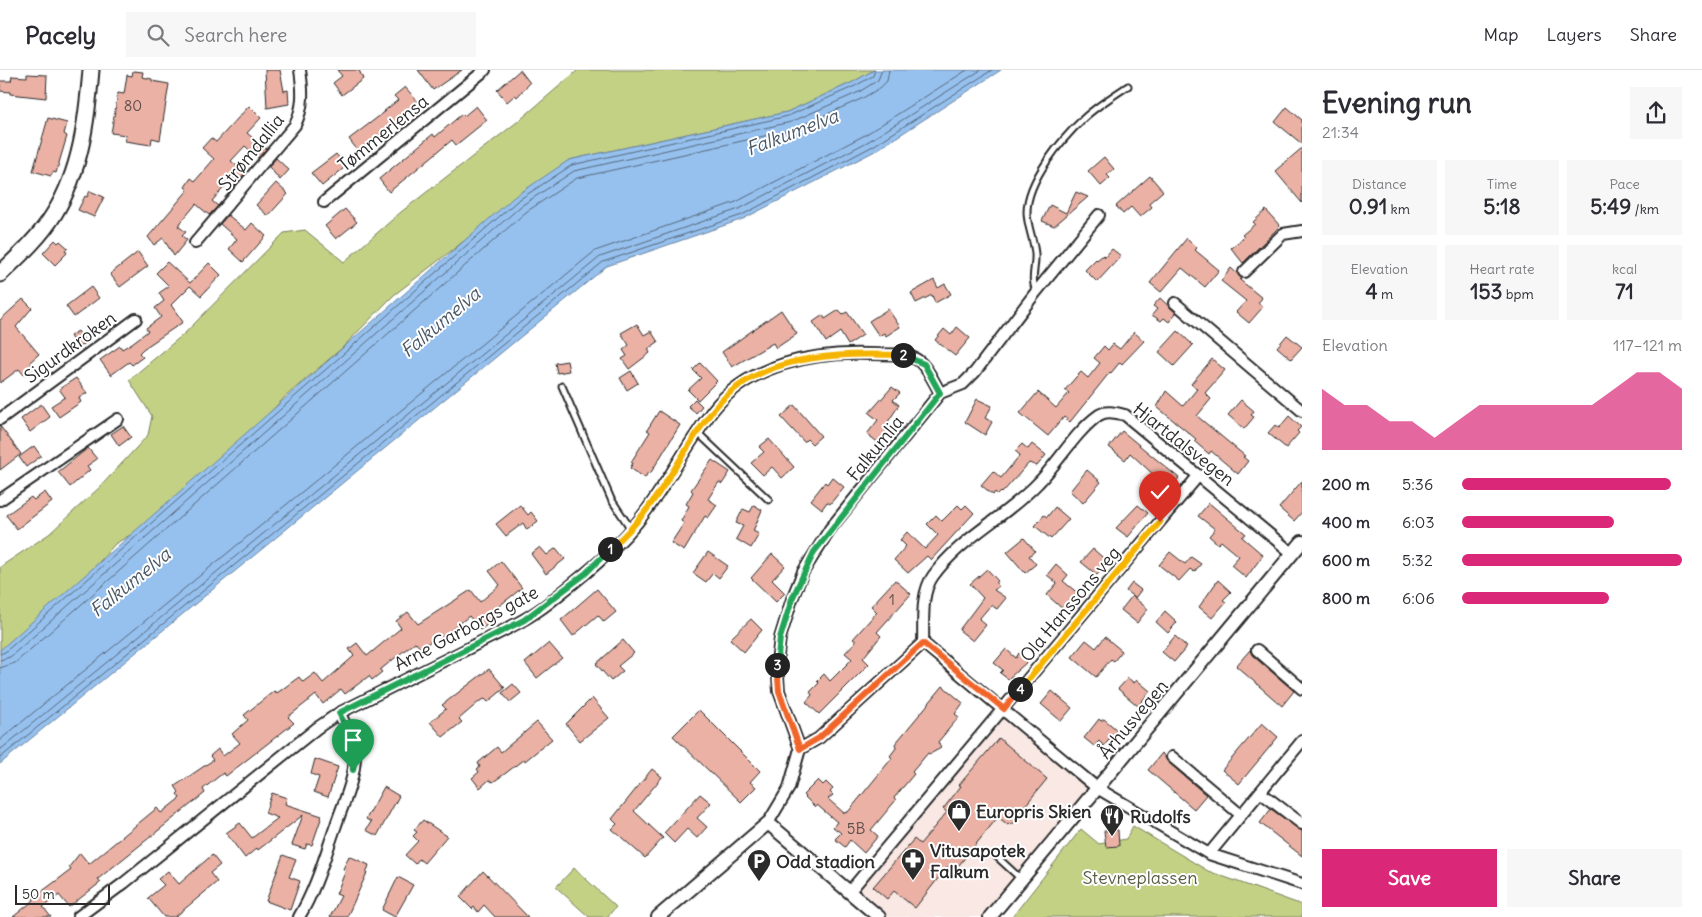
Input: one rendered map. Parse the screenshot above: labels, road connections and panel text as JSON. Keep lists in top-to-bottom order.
{
  "streets": {
    "street": [
      "Tømmerlensa",
      "Strømdallia",
      "Sigurdkroken",
      "Hjartdalsvegen",
      "Falkumlia",
      "Ola Hanssons veg",
      "Arne Garborgs gate",
      "Århusvegen"
    ]
  },
  "crossings": [
    ["Hjartdalsvegen", "Ola Hanssons veg"],
    ["Hjartdalsvegen", "Århusvegen"],
    ["Falkumlia", "Arne Garborgs gate"]
  ],
  "water": ["Falkumelva"],
  "parks": ["Stevneplassen"],
  "places": {
    "shop": ["Europris Skien"],
    "restaurant": ["Rudolfs"],
    "pharmacy": ["Vitusapotek Falkum"],
    "parking": ["Odd stadion"]
  },
  "house_numbers": ["80", "1", "5B"],
  "scale_bar": "50 m",
  "page": {
    "header": "Pacely",
    "search": "Search here",
    "nav": ["Map", "Layers", "Share"],
    "heading": ["Evening run", "21:34"],
    "stats": [
      ["Distance", "0.91 km"],
      ["Time", "5:18"],
      ["Pace", "5:49 /km"],
      ["Elevation", "4 m"],
      ["Heart rate", "153 bpm"],
      ["kcal", "71"]
    ],
    "chart": ["Elevation", "117–121 m"],
    "pins": [
      "2",
      "1",
      "3",
      "4"
    ],
    "list": [
      {
        "name": "200 m",
        "note": "5:36"
      },
      {
        "name": "400 m",
        "note": "6:03"
      },
      {
        "name": "600 m",
        "note": "5:32"
      },
      {
        "name": "800 m",
        "note": "6:06"
      }
    ],
    "buttons": ["Save", "Share"],
    "scale": "50 m"
  }
}
